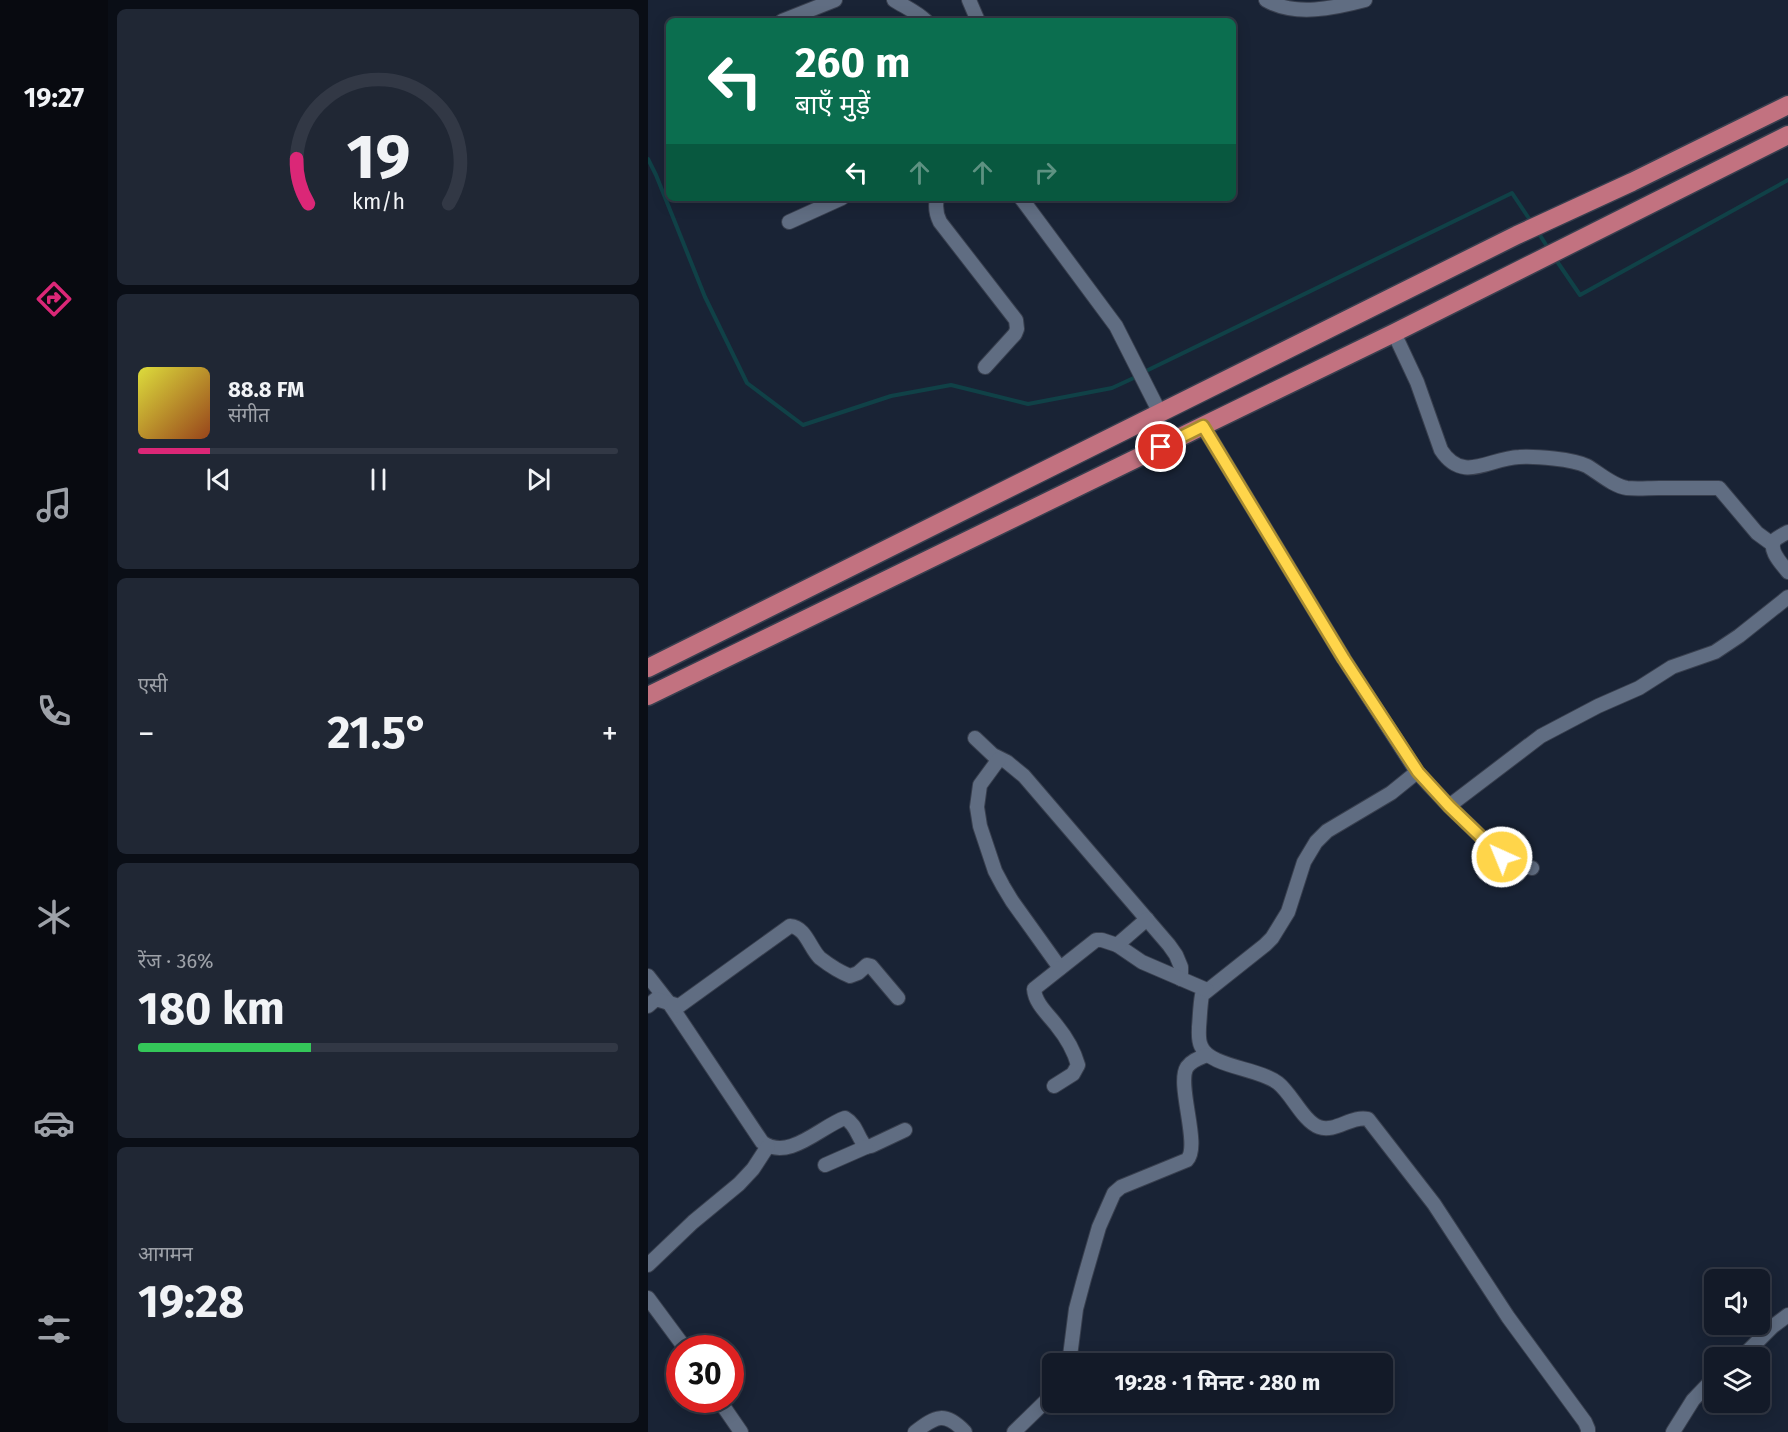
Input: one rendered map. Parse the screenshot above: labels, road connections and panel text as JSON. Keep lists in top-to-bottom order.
{
  "page": {
    "tabs": "19:27",
    "turn": ["260 m", "बाएँ मुड़ें"],
    "song": ["88.8 FM", "संगीत"],
    "tile": [
      "एसी",
      ["रेंज · 36%", "180 km"],
      ["आगमन", "19:28"]
    ],
    "heat": ["−", "21.5°", "+"],
    "limit": "30",
    "trip": "19:28 · 1 मिनट · 280 m",
    "gauge": ["19", "km/h"]
  }
}
